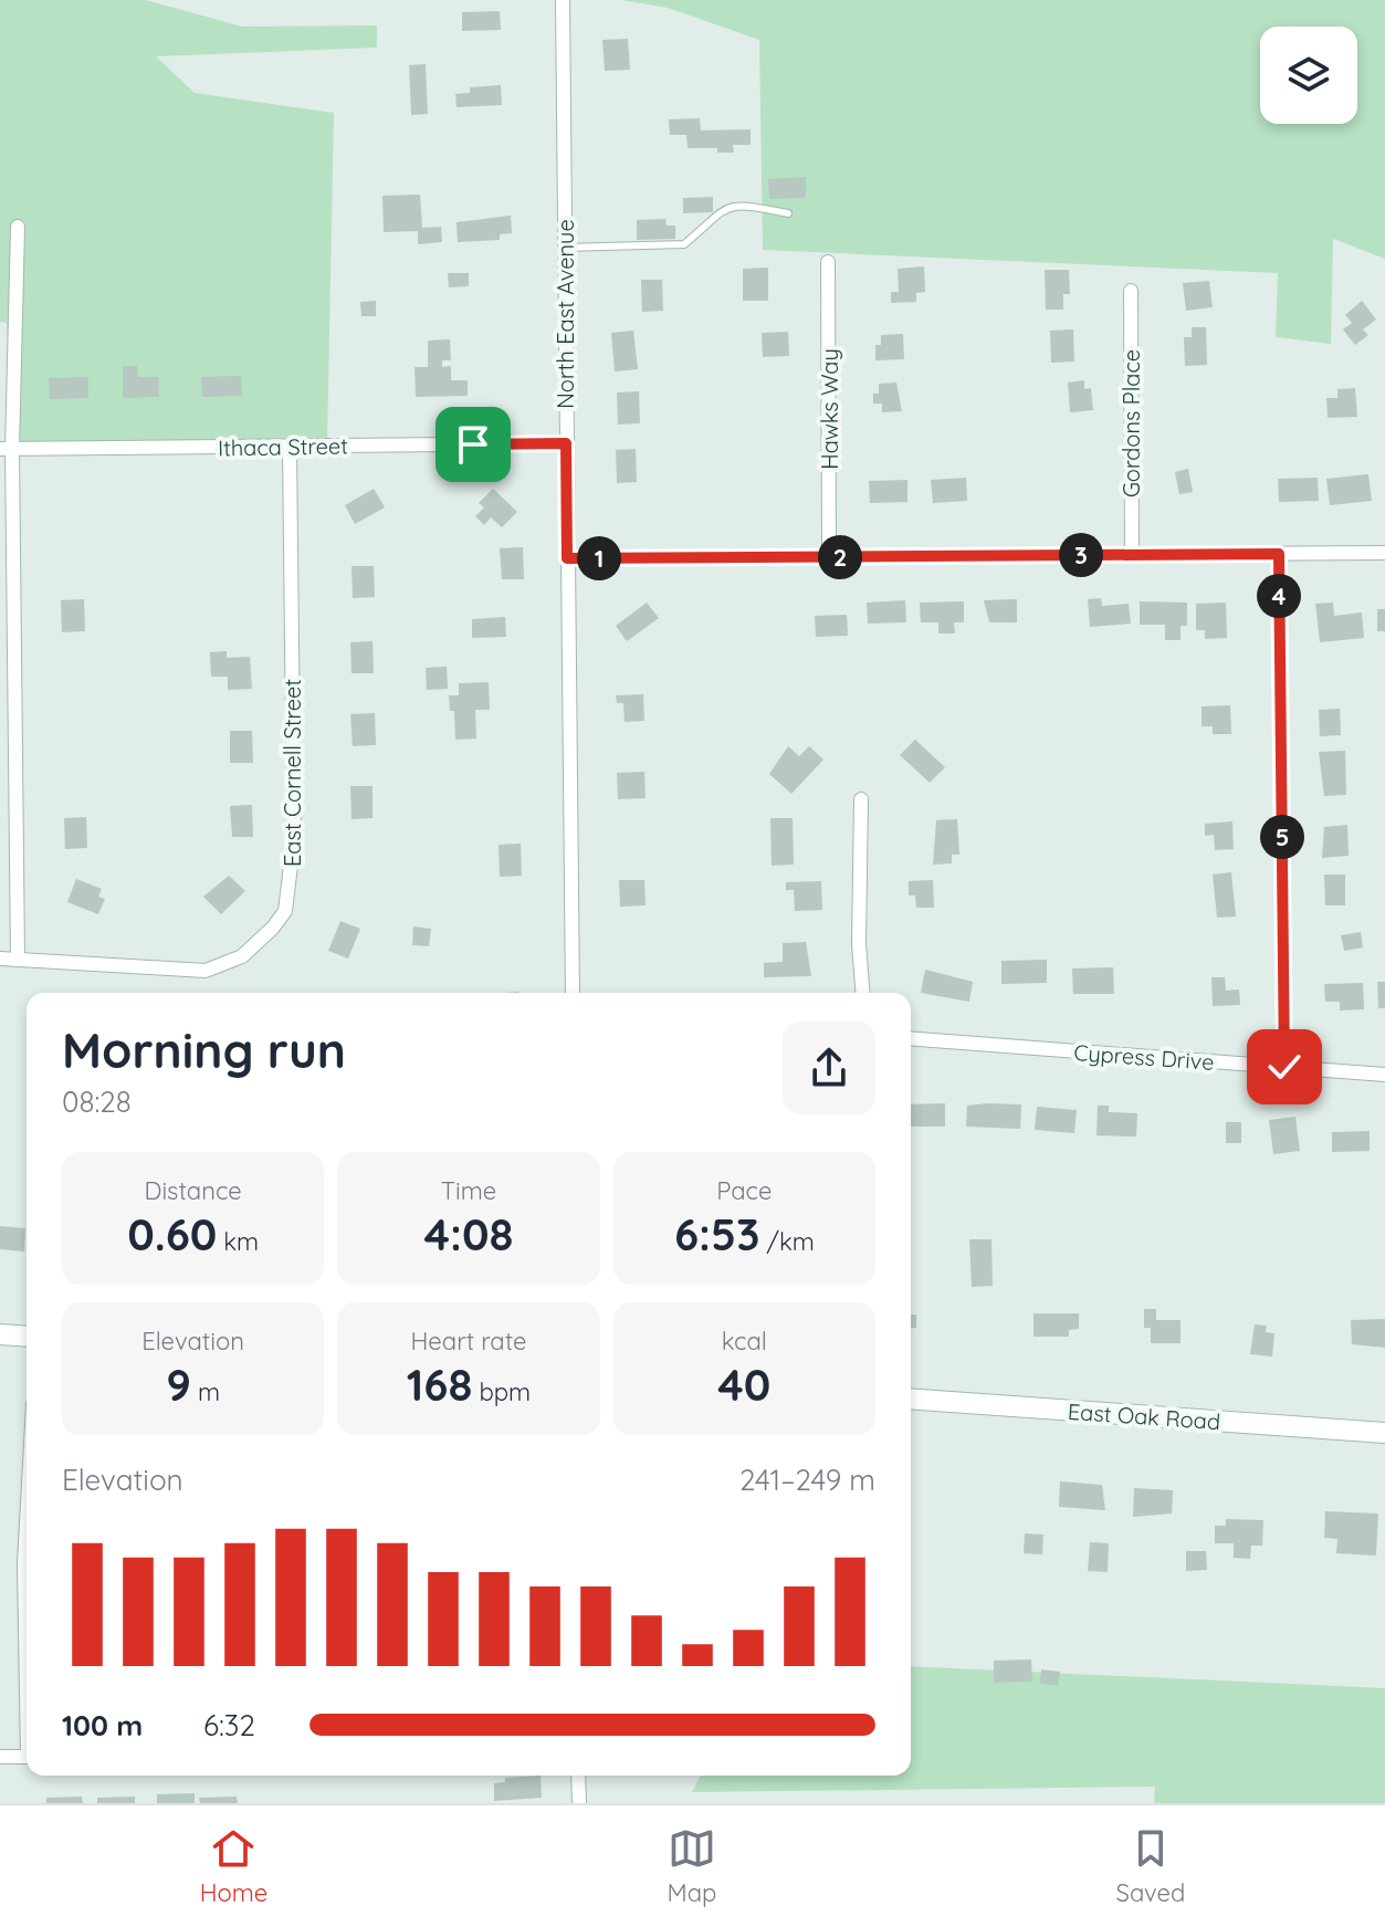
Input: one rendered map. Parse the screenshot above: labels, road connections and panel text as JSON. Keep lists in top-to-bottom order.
{
  "streets": {
    "street": [
      "North East Avenue",
      "Hawks Way",
      "Gordons Place",
      "Ithaca Street",
      "East Cornell Street",
      "Cypress Drive",
      "East Oak Road"
    ]
  },
  "crossings": [
    ["North East Avenue", "Ithaca Street"],
    ["Ithaca Street", "East Cornell Street"]
  ],
  "page": {
    "pins": [
      "3",
      "2",
      "1",
      "4",
      "5"
    ],
    "heading": ["Morning run", "08:28"],
    "stats": [
      ["Distance", "0.60 km"],
      ["Time", "4:08"],
      ["Pace", "6:53 /km"],
      ["Elevation", "9 m"],
      ["Heart rate", "168 bpm"],
      ["kcal", "40"]
    ],
    "chart": ["Elevation", "241–249 m"],
    "list": [
      {
        "name": "100 m",
        "note": "6:32"
      }
    ],
    "tabs": ["Home", "Map", "Saved"]
  }
}
